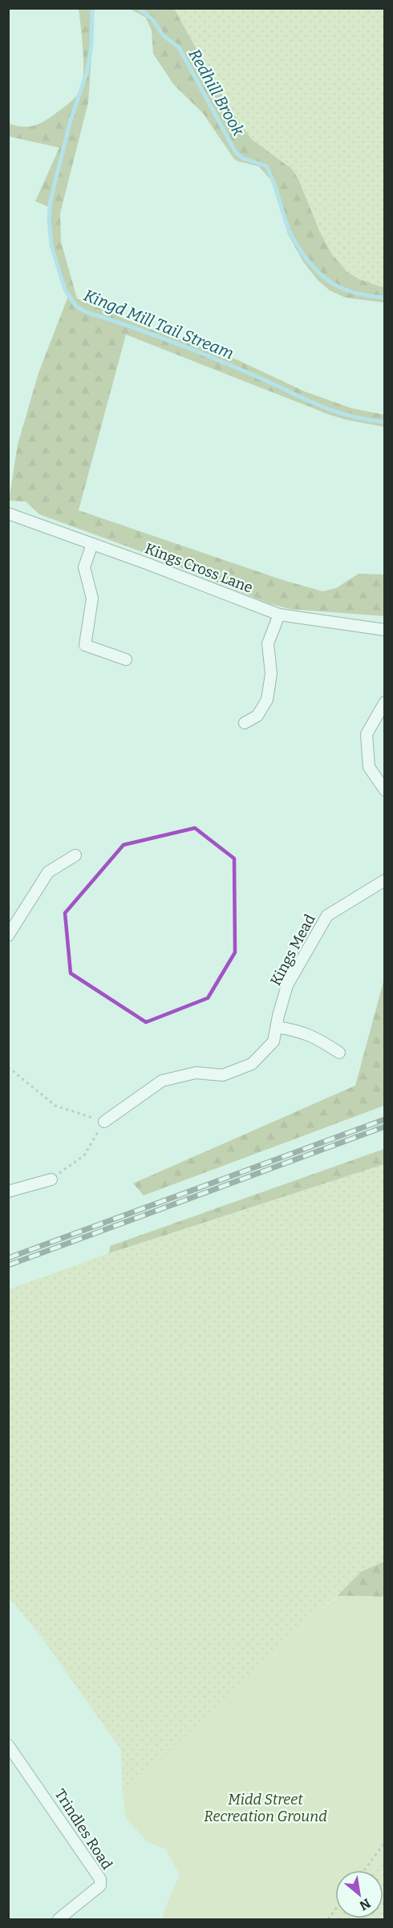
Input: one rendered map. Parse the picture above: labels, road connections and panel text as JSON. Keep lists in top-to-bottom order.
{
  "streets": {
    "street": ["Kings Cross Lane", "Kings Mead", "Trindles Road"]
  },
  "water": ["Redhill Brook", "Kingd Mill Tail Stream"],
  "parks": ["Midd Street Recreation Ground"],
  "north": "bottom right"
}
